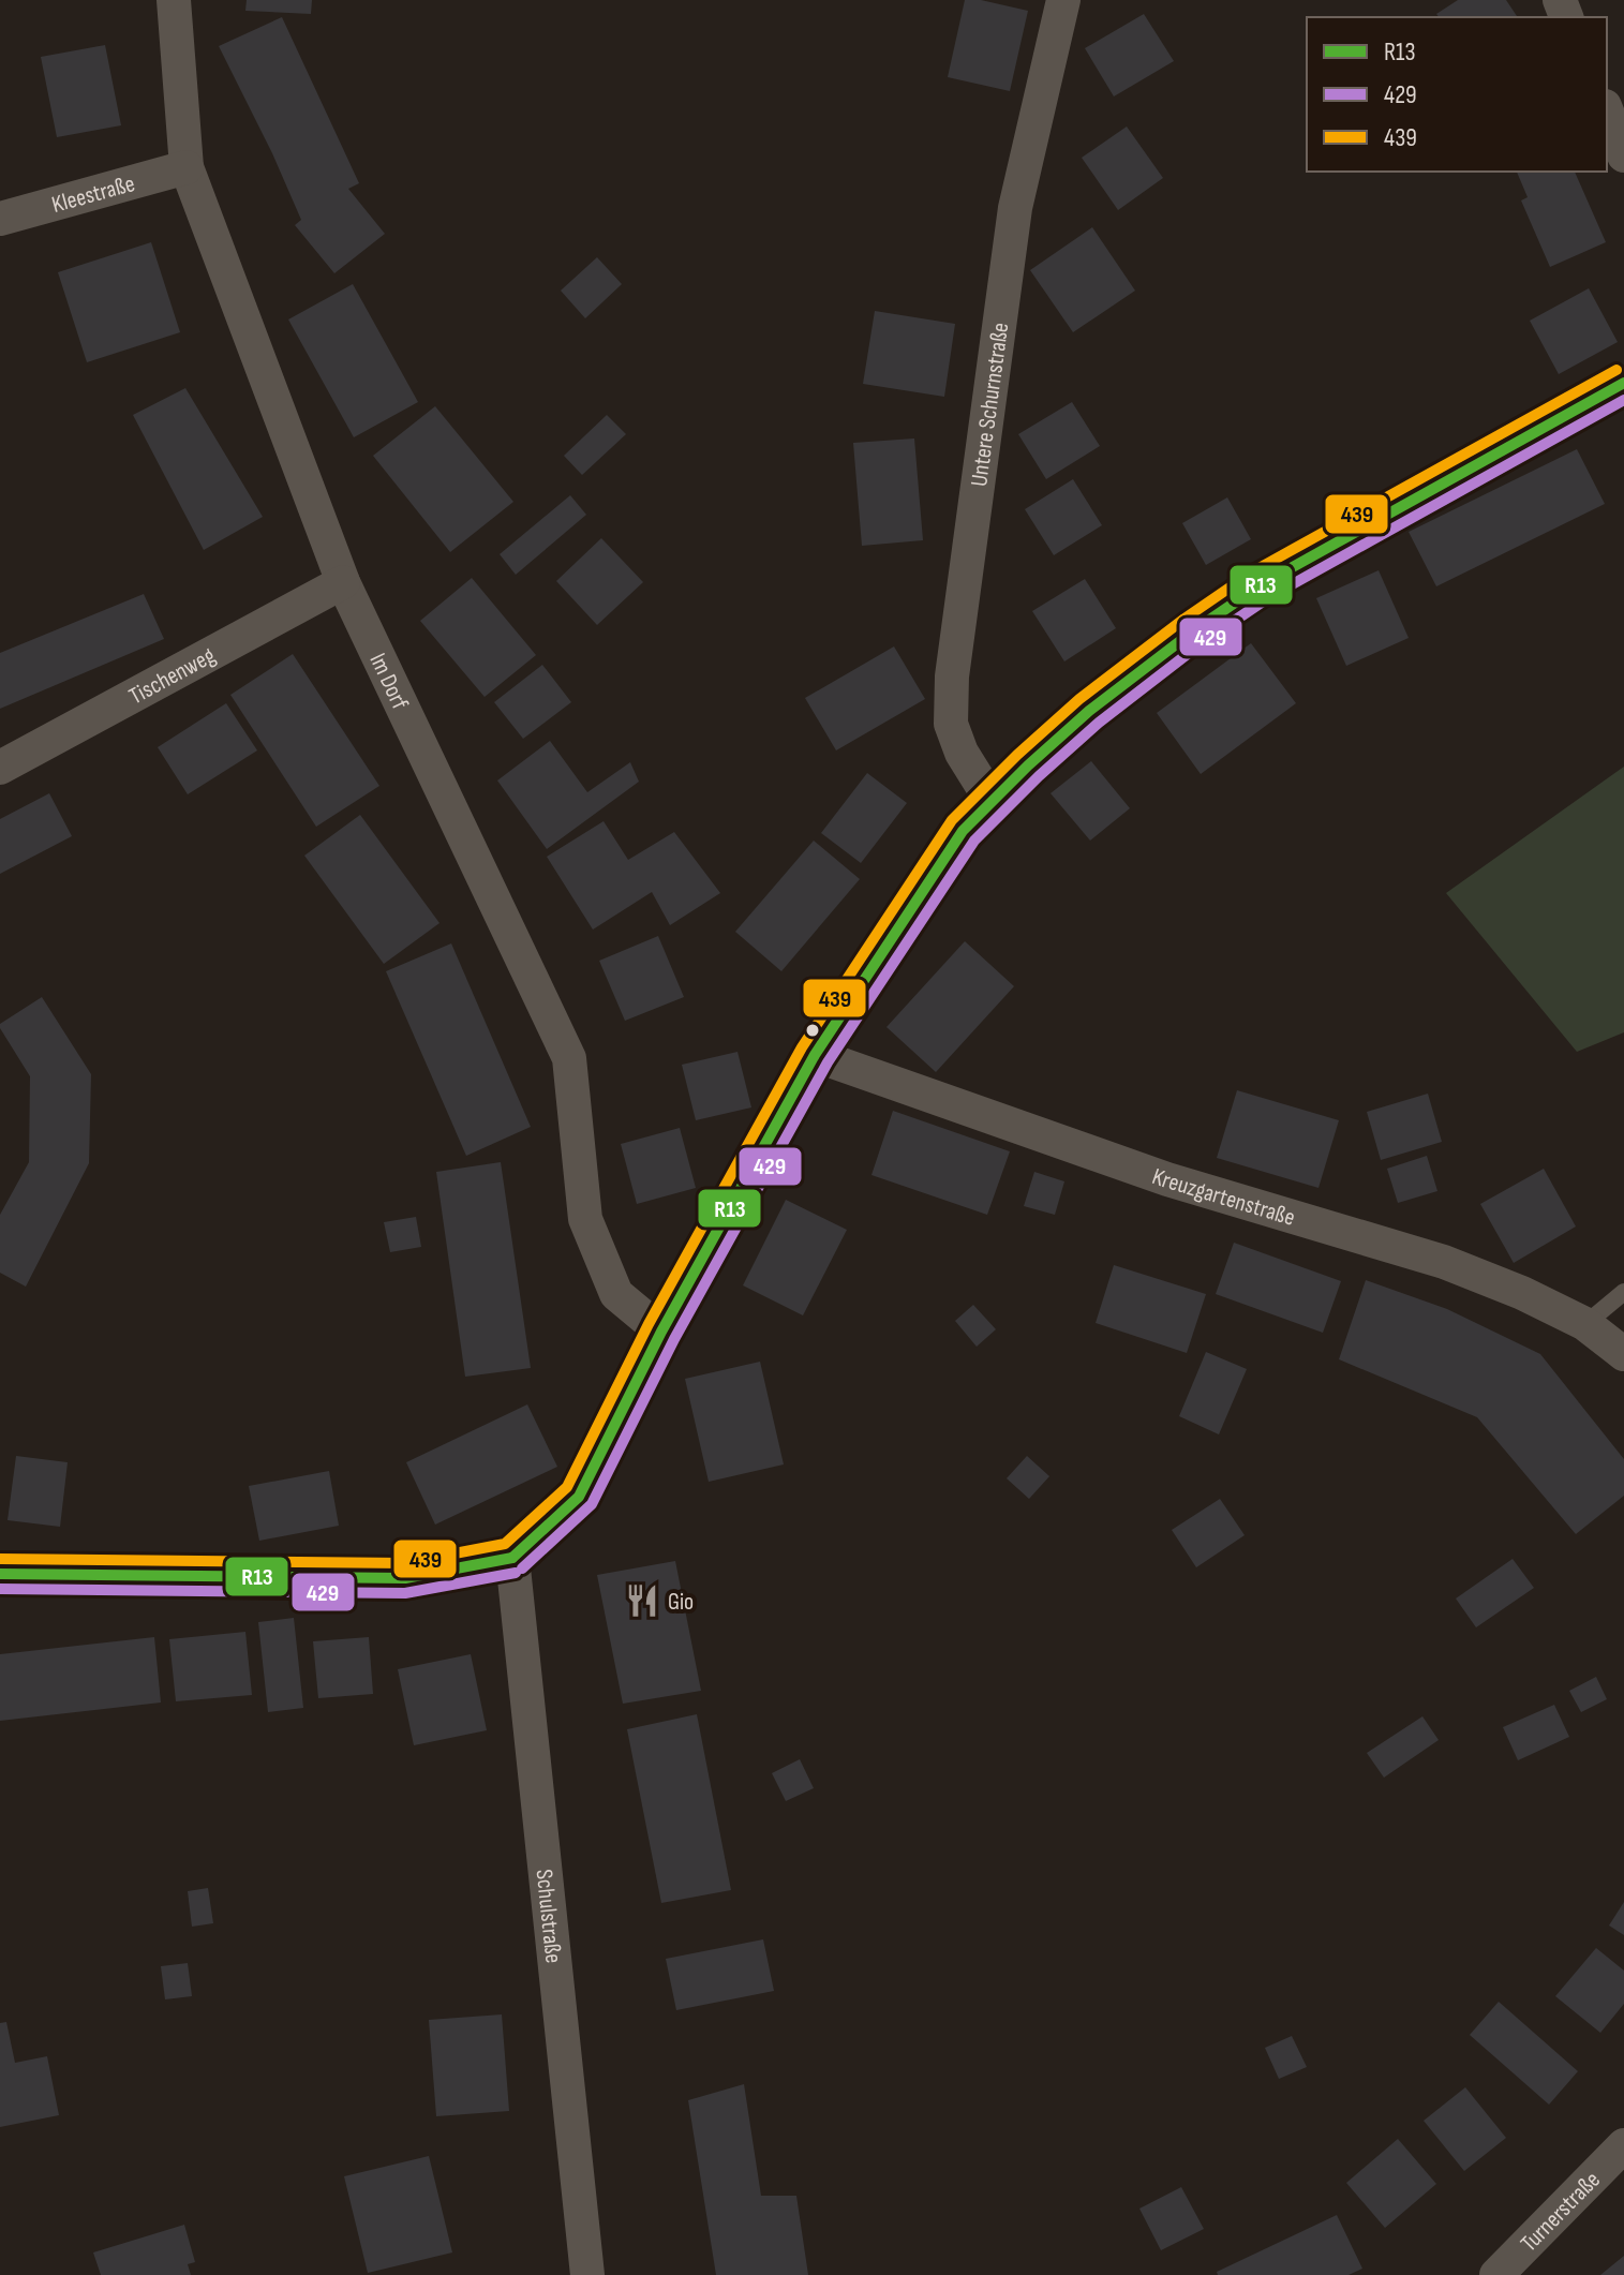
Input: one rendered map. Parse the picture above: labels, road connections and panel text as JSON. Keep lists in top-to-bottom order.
{
  "streets": {
    "street": [
      "Kleestraße",
      "Untere Schurnstraße",
      "Tischenweg",
      "Im Dorf",
      "Kreuzgartenstraße",
      "Schulstraße",
      "Turnerstraße"
    ]
  },
  "crossings": [
    ["Kleestraße", "Im Dorf"],
    ["Tischenweg", "Im Dorf"]
  ],
  "places": {
    "restaurant": ["Gio"]
  },
  "lines": ["transit line 439", "transit line R13", "transit line 429"],
  "legend": ["R13", "429", "439"]
}
